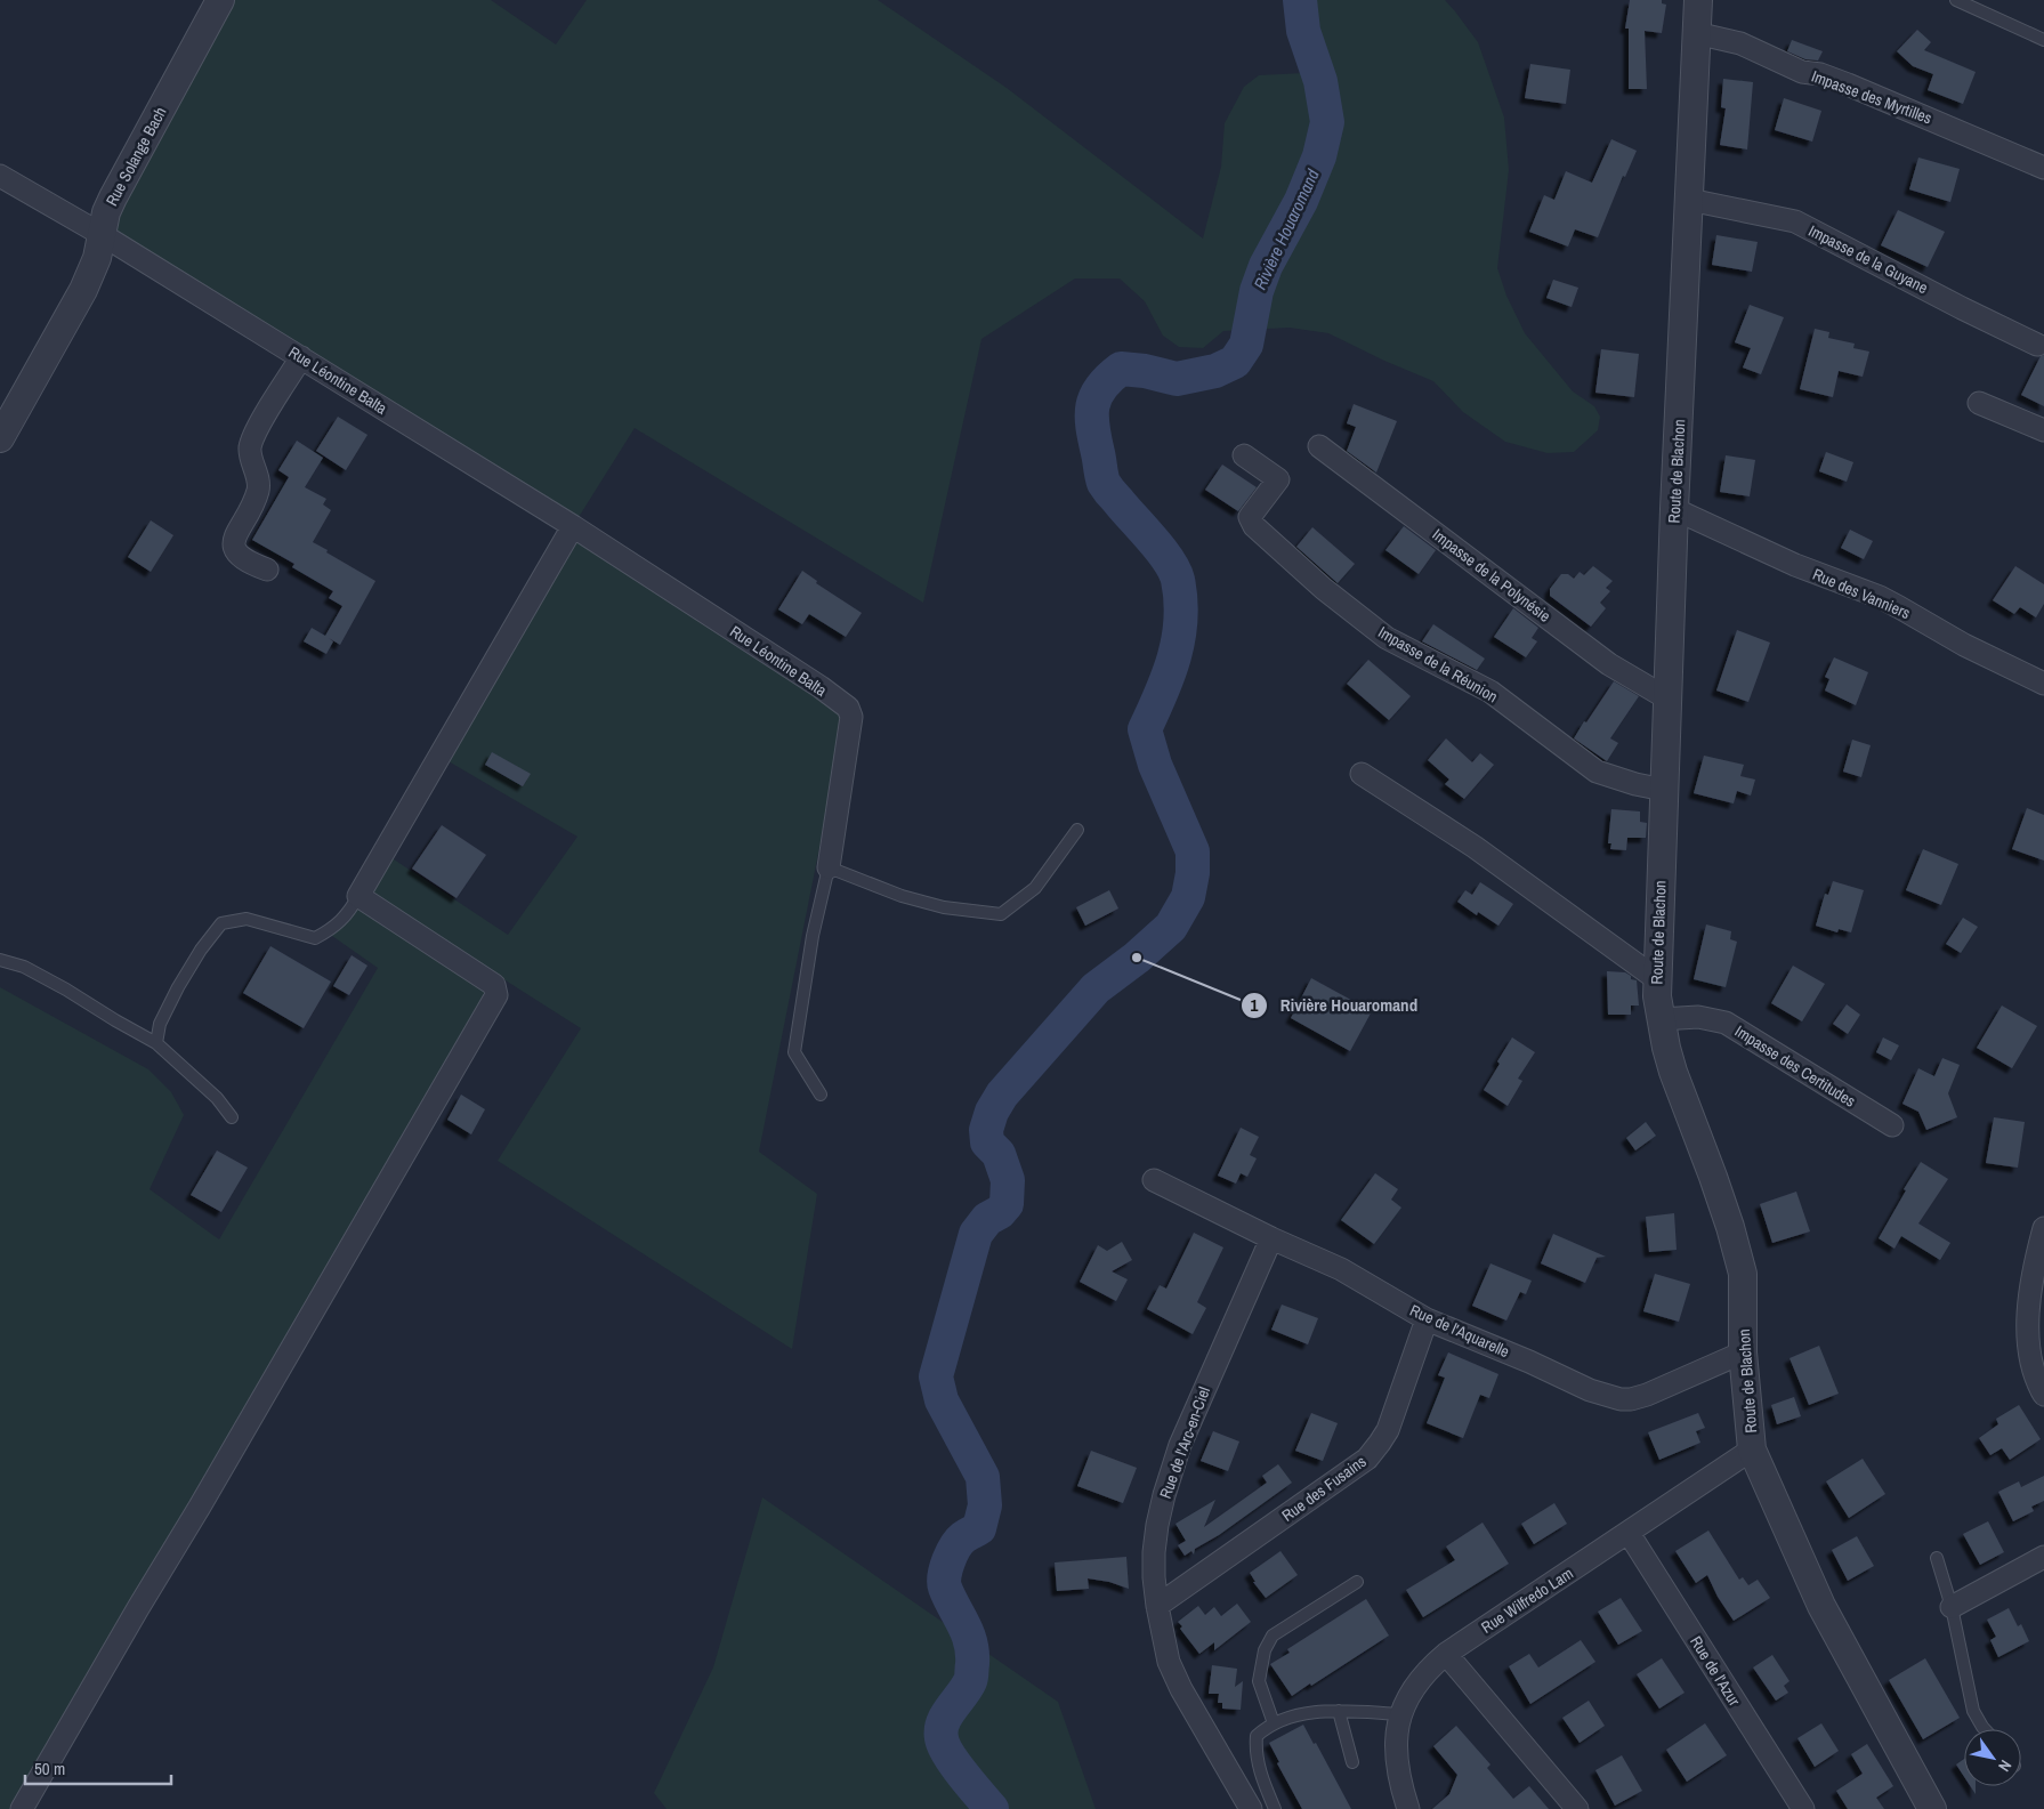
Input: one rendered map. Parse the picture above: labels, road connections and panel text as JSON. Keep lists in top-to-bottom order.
{
  "streets": {
    "street": [
      "Impasse des Myrtilles",
      "Rue Solange Bach",
      "Impasse de la Guyane",
      "Rue Léontine Balta",
      "Route de Blachon",
      "Impasse de la Polynésie",
      "Rue des Vanniers",
      "Impasse de la Réunion",
      "Impasse des Certitudes",
      "Rue de l'Aquarelle",
      "Rue de l'Arc-en-Ciel",
      "Rue des Fusains",
      "Rue Wilfredo Lam",
      "Rue de l'Azur"
    ]
  },
  "crossings": [
    ["Impasse des Myrtilles", "Route de Blachon"],
    ["Rue Solange Bach", "Rue Léontine Balta"],
    ["Impasse de la Guyane", "Route de Blachon"],
    ["Route de Blachon", "Impasse de la Polynésie"],
    ["Route de Blachon", "Rue des Vanniers"],
    ["Route de Blachon", "Impasse de la Réunion"],
    ["Route de Blachon", "Impasse des Certitudes"],
    ["Route de Blachon", "Rue de l'Aquarelle"],
    ["Route de Blachon", "Rue Wilfredo Lam"],
    ["Rue de l'Aquarelle", "Rue de l'Arc-en-Ciel"],
    ["Rue de l'Aquarelle", "Rue des Fusains"],
    ["Rue de l'Arc-en-Ciel", "Rue des Fusains"],
    ["Rue Wilfredo Lam", "Rue de l'Azur"]
  ],
  "water": ["Rivière Houaromand"],
  "places": ["Rivière Houaromand"],
  "scale_bar": "50 m",
  "north": "bottom right"
}
